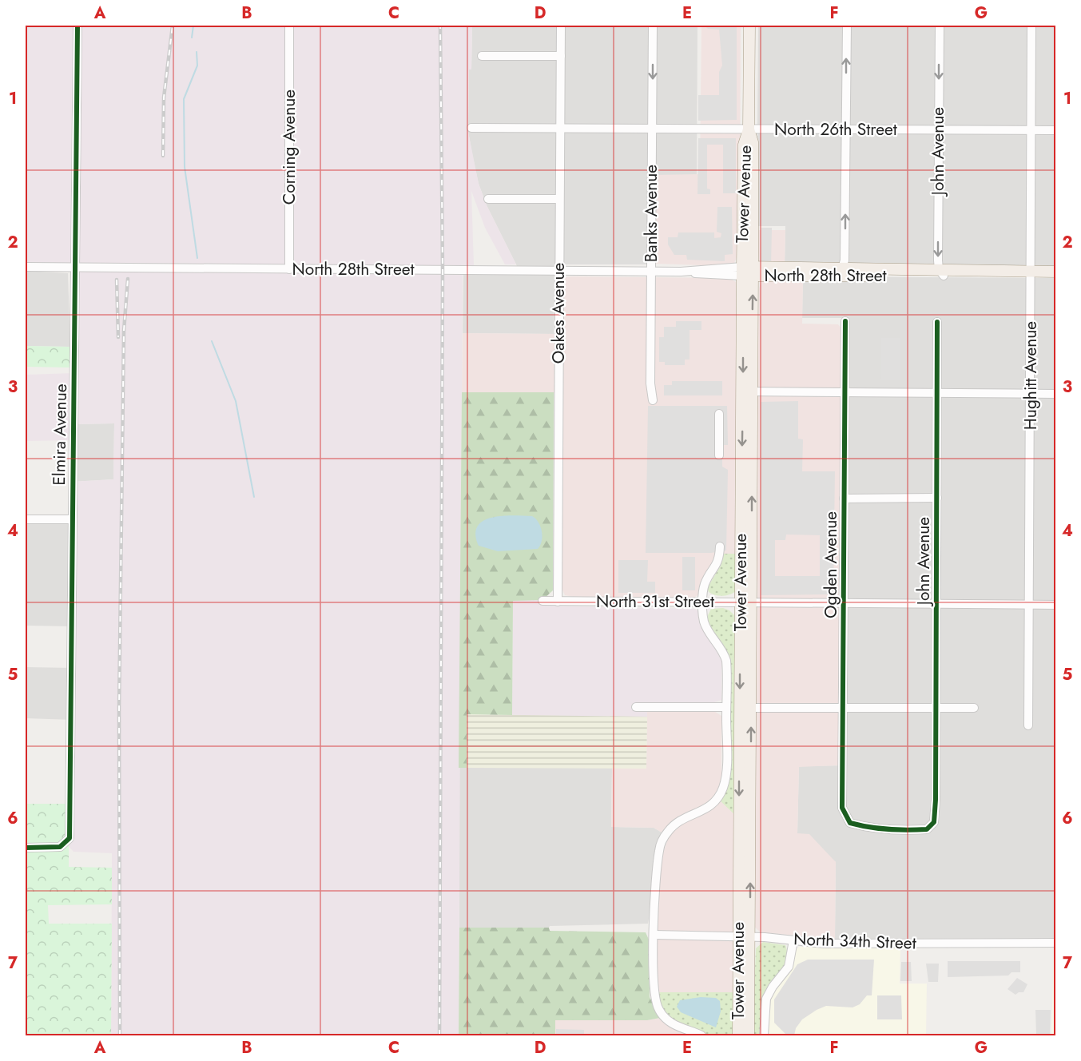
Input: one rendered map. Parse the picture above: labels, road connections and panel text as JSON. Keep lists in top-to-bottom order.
{
  "streets": {
    "main road": ["Tower Avenue", "North 28th Street"],
    "street": [
      "North 26th Street",
      "Corning Avenue",
      "John Avenue",
      "Banks Avenue",
      "Oakes Avenue",
      "Hughitt Avenue",
      "Elmira Avenue",
      "Ogden Avenue",
      "North 31st Street",
      "North 34th Street"
    ]
  },
  "crossings": [
    ["North 26th Street", "John Avenue"],
    ["North 26th Street", "Tower Avenue"],
    ["North 26th Street", "Banks Avenue"],
    ["North 26th Street", "Oakes Avenue"],
    ["North 26th Street", "Hughitt Avenue"],
    ["Corning Avenue", "North 28th Street"],
    ["John Avenue", "North 28th Street"],
    ["John Avenue", "Ogden Avenue"],
    ["John Avenue", "North 31st Street"],
    ["Tower Avenue", "North 28th Street"],
    ["Tower Avenue", "North 31st Street"],
    ["Tower Avenue", "North 34th Street"],
    ["Banks Avenue", "North 28th Street"],
    ["North 28th Street", "Oakes Avenue"],
    ["North 28th Street", "Hughitt Avenue"],
    ["North 28th Street", "Elmira Avenue"],
    ["Oakes Avenue", "North 31st Street"],
    ["Hughitt Avenue", "North 31st Street"],
    ["Ogden Avenue", "North 31st Street"]
  ],
  "grid": {
    "columns": [
      "A",
      "B",
      "C",
      "D",
      "E",
      "F",
      "G"
    ],
    "rows": [
      "1",
      "2",
      "3",
      "4",
      "5",
      "6",
      "7"
    ]
  }
}
